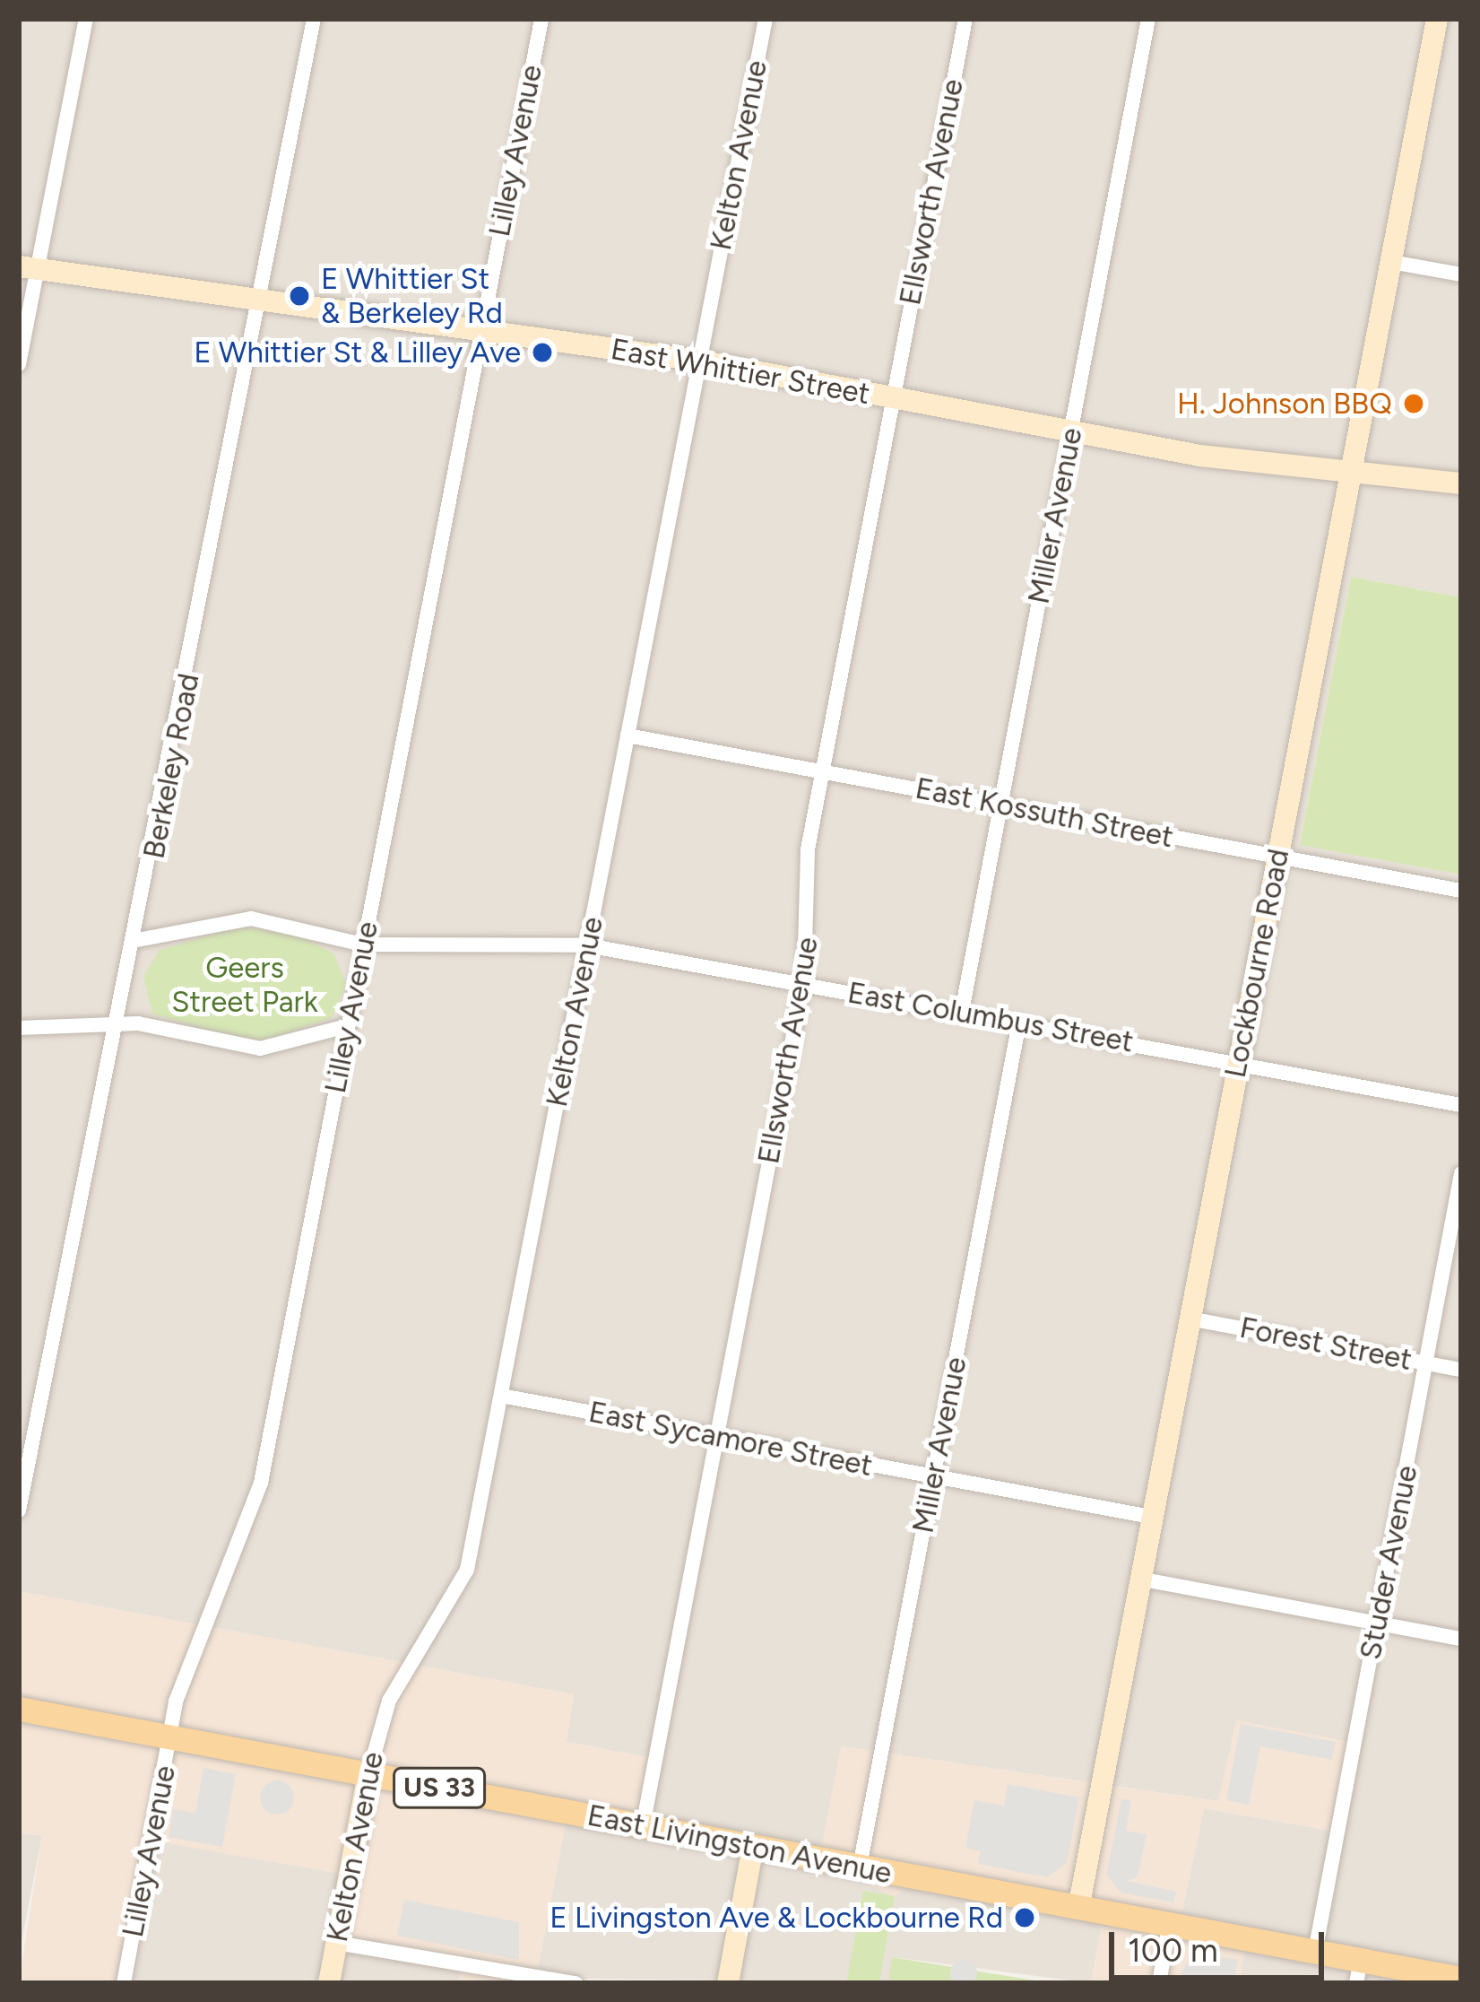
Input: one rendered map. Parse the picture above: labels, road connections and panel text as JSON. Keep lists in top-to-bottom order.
{
  "streets": {
    "main road": [
      "Kelton Avenue",
      "East Whittier Street",
      "Lockbourne Road",
      "US 33",
      "East Livingston Avenue"
    ],
    "street": [
      "Lilley Avenue",
      "Ellsworth Avenue",
      "Miller Avenue",
      "Berkeley Road",
      "East Kossuth Street",
      "East Columbus Street",
      "Forest Street",
      "East Sycamore Street",
      "Studer Avenue"
    ]
  },
  "crossings": [
    ["Lilley Avenue", "East Whittier Street"],
    ["Lilley Avenue", "East Columbus Street"],
    ["Lilley Avenue", "East Livingston Avenue"],
    ["Kelton Avenue", "East Whittier Street"],
    ["Kelton Avenue", "East Kossuth Street"],
    ["Kelton Avenue", "East Columbus Street"],
    ["Kelton Avenue", "East Sycamore Street"],
    ["Kelton Avenue", "East Livingston Avenue"],
    ["Ellsworth Avenue", "East Whittier Street"],
    ["Ellsworth Avenue", "East Kossuth Street"],
    ["Ellsworth Avenue", "East Columbus Street"],
    ["Ellsworth Avenue", "East Sycamore Street"],
    ["Ellsworth Avenue", "East Livingston Avenue"],
    ["East Whittier Street", "Miller Avenue"],
    ["East Whittier Street", "Berkeley Road"],
    ["East Whittier Street", "Lockbourne Road"],
    ["Miller Avenue", "East Kossuth Street"],
    ["Miller Avenue", "East Columbus Street"],
    ["Miller Avenue", "East Sycamore Street"],
    ["Miller Avenue", "East Livingston Avenue"],
    ["Berkeley Road", "East Columbus Street"],
    ["East Kossuth Street", "Lockbourne Road"],
    ["Lockbourne Road", "East Columbus Street"],
    ["Lockbourne Road", "Forest Street"],
    ["Lockbourne Road", "East Sycamore Street"],
    ["Lockbourne Road", "East Livingston Avenue"],
    ["Forest Street", "Studer Avenue"],
    ["Studer Avenue", "East Livingston Avenue"]
  ],
  "parks": ["Geers Street Park"],
  "places": [
    "E Whittier St & Berkeley Rd",
    "E Whittier St & Lilley Ave",
    "H. Johnson BBQ",
    "E Livingston Ave & Lockbourne Rd"
  ],
  "scale_bar": "100 m"
}
